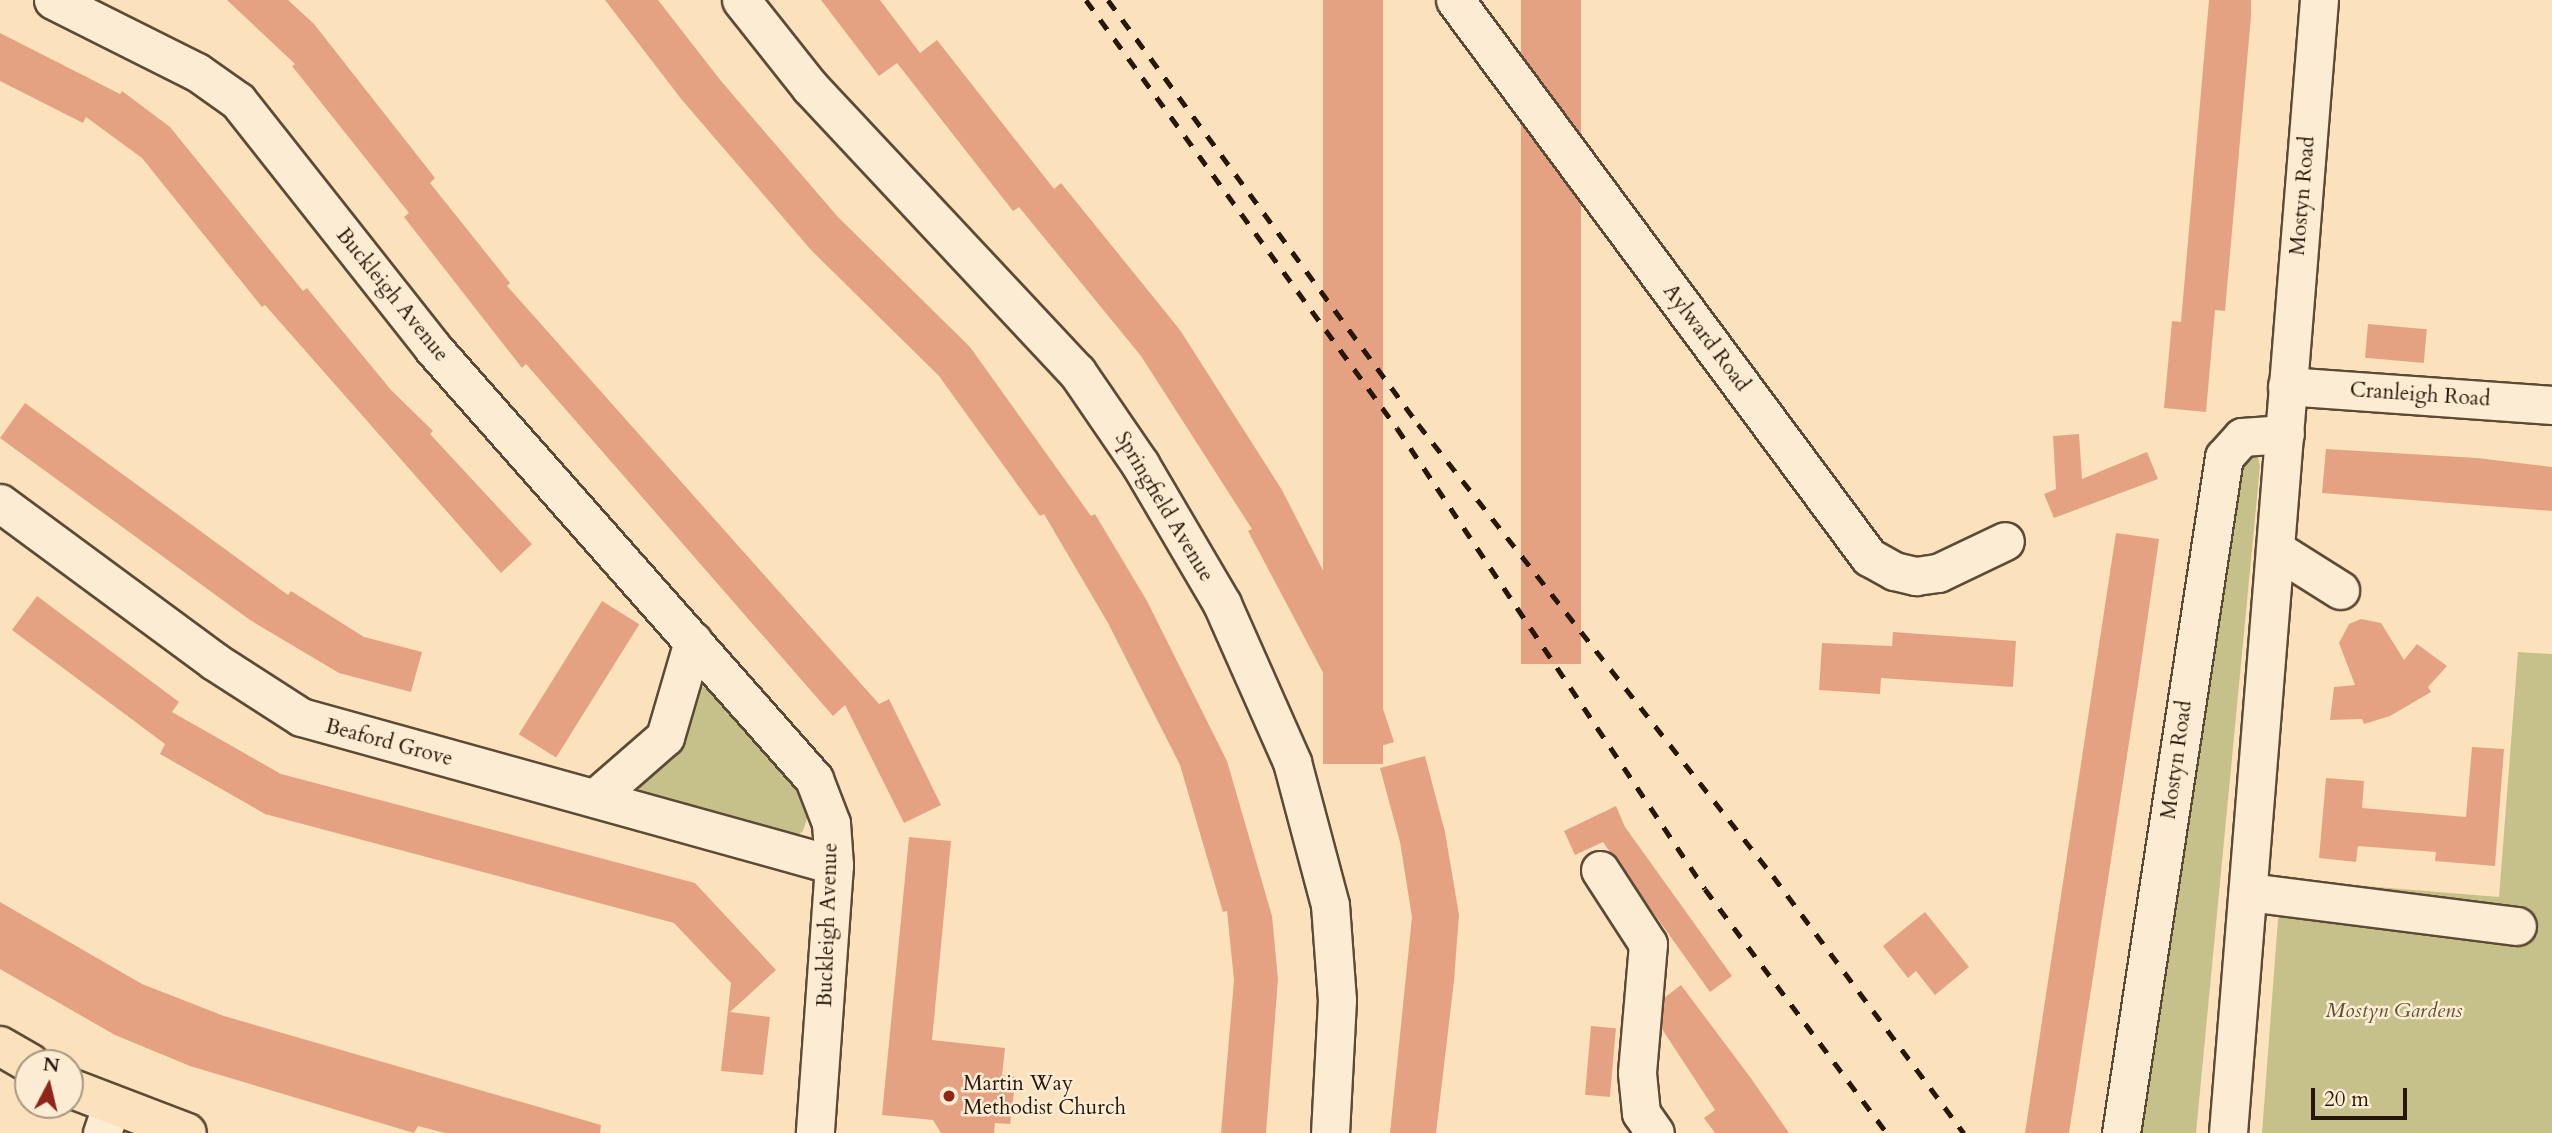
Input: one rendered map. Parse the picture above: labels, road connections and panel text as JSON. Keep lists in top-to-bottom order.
{
  "streets": {
    "street": [
      "Mostyn Road",
      "Buckleigh Avenue",
      "Aylward Road",
      "Cranleigh Road",
      "Springfield Avenue",
      "Beaford Grove"
    ]
  },
  "crossings": [
    ["Mostyn Road", "Cranleigh Road"],
    ["Buckleigh Avenue", "Beaford Grove"]
  ],
  "parks": ["Mostyn Gardens"],
  "places": ["Martin Way Methodist Church"],
  "scale_bar": "20 m",
  "north": "top"
}
